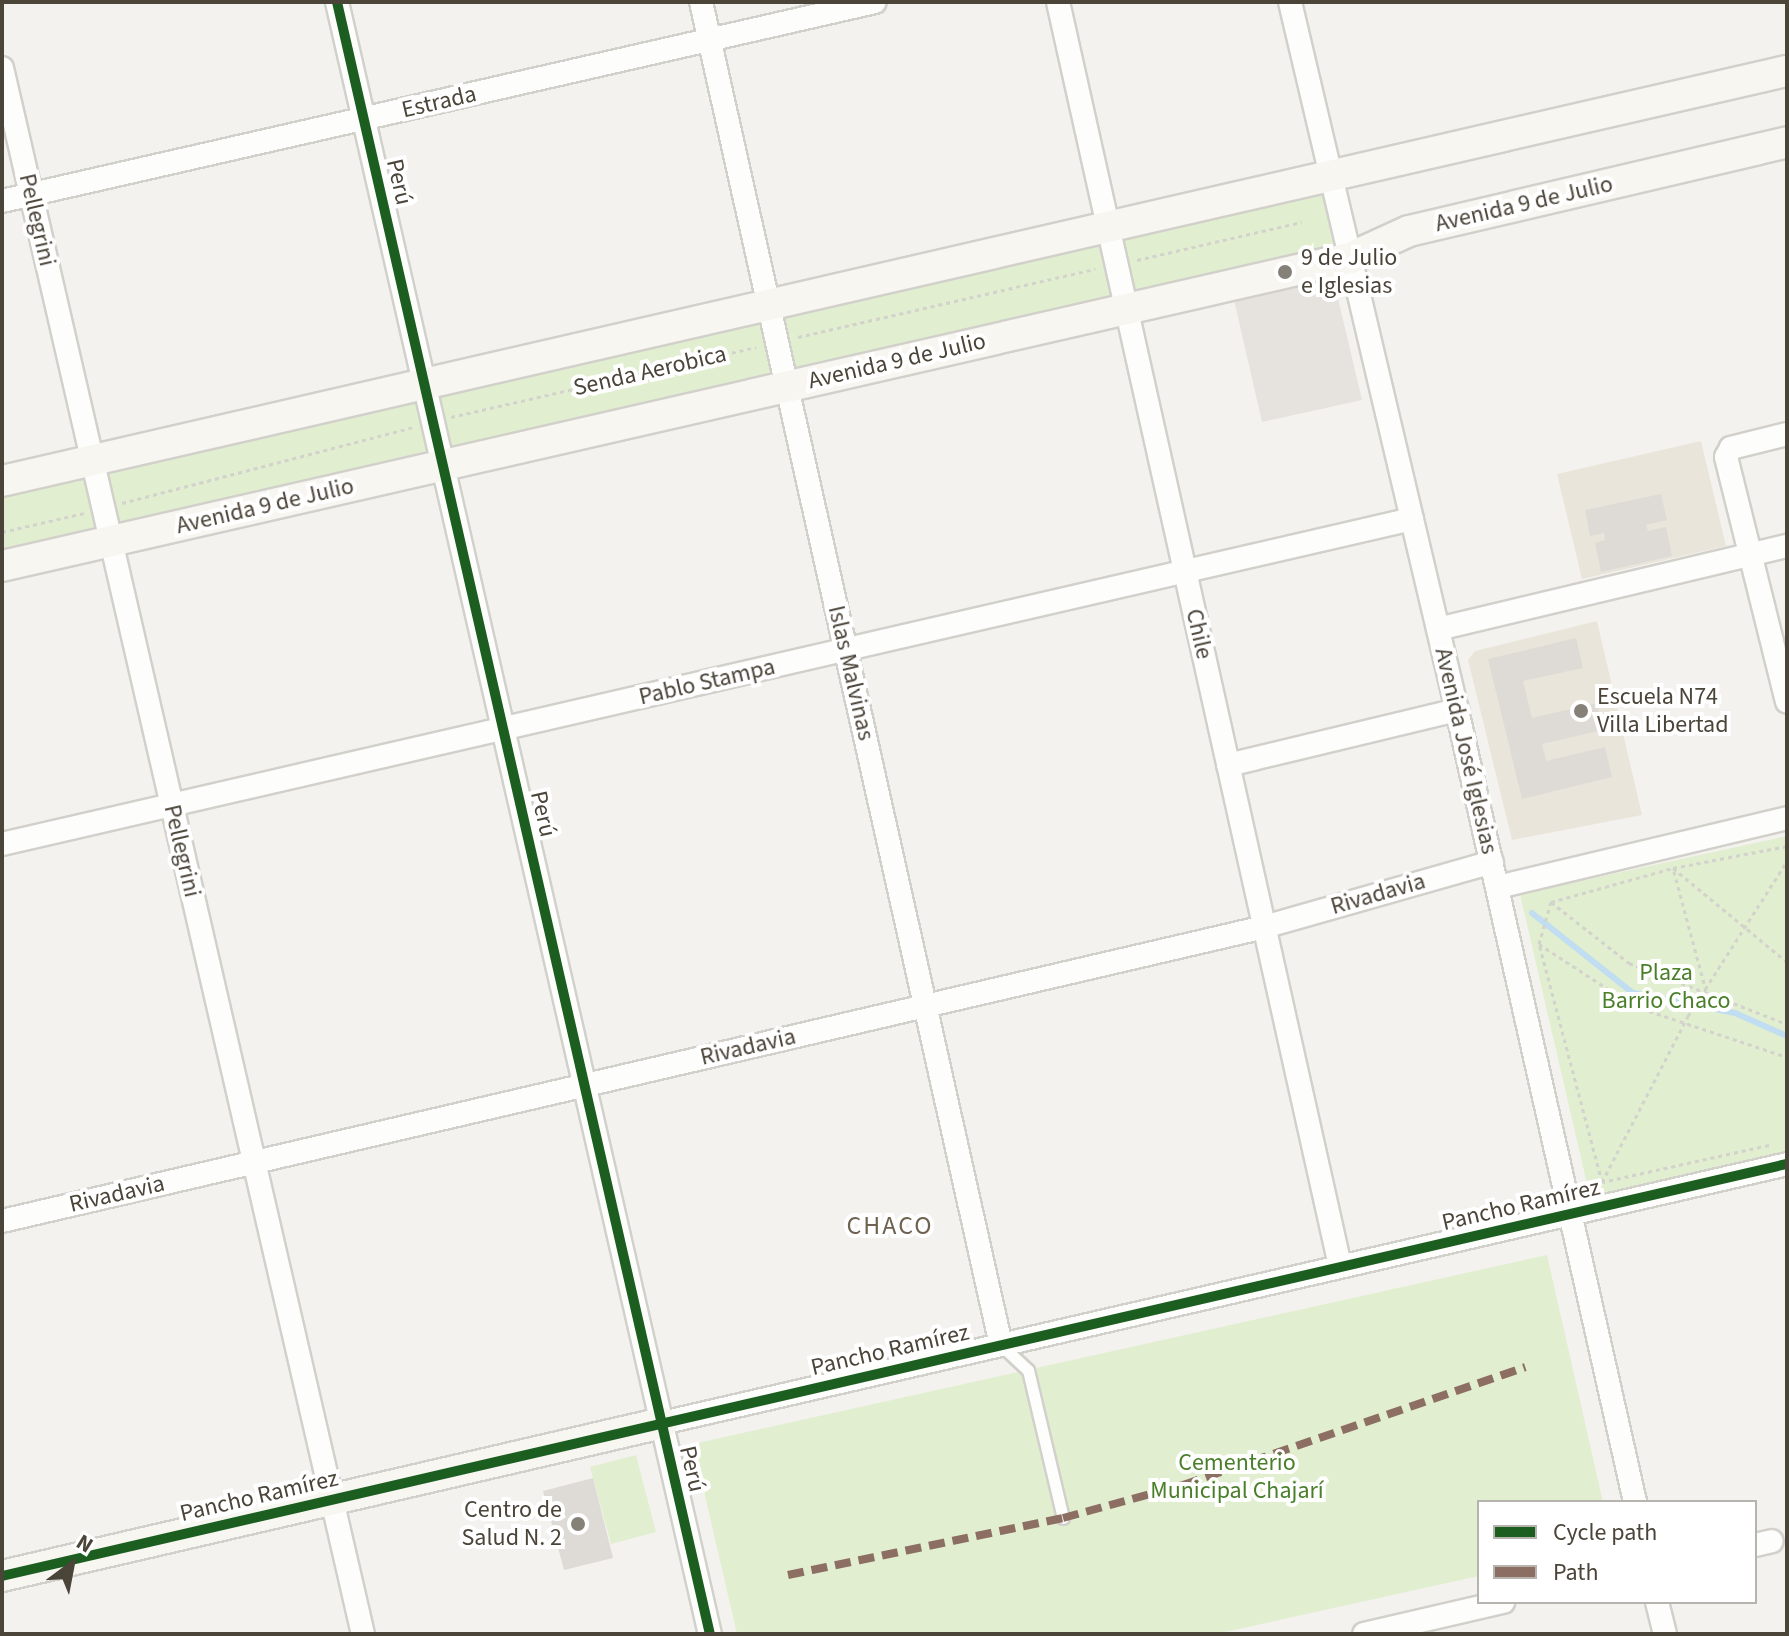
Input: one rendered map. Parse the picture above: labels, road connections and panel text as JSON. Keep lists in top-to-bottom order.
{
  "streets": {
    "main road": ["Avenida 9 de Julio", "Pancho Ramírez"],
    "street": [
      "Estrada",
      "Perú",
      "Pellegrini",
      "Chile",
      "Islas Malvinas",
      "Pablo Stampa",
      "Avenida José Iglesias",
      "Rivadavia"
    ],
    "path": ["Senda Aerobica"]
  },
  "crossings": [
    ["Estrada", "Perú"],
    ["Estrada", "Pellegrini"],
    ["Estrada", "Islas Malvinas"],
    ["Perú", "Avenida 9 de Julio"],
    ["Perú", "Senda Aerobica"],
    ["Perú", "Pablo Stampa"],
    ["Perú", "Rivadavia"],
    ["Perú", "Pancho Ramírez"],
    ["Avenida 9 de Julio", "Pellegrini"],
    ["Avenida 9 de Julio", "Chile"],
    ["Avenida 9 de Julio", "Islas Malvinas"],
    ["Avenida 9 de Julio", "Avenida José Iglesias"],
    ["Pellegrini", "Senda Aerobica"],
    ["Pellegrini", "Pablo Stampa"],
    ["Pellegrini", "Rivadavia"],
    ["Pellegrini", "Pancho Ramírez"],
    ["Senda Aerobica", "Chile"],
    ["Senda Aerobica", "Islas Malvinas"],
    ["Chile", "Pablo Stampa"],
    ["Chile", "Rivadavia"],
    ["Chile", "Pancho Ramírez"],
    ["Islas Malvinas", "Pablo Stampa"],
    ["Islas Malvinas", "Rivadavia"],
    ["Islas Malvinas", "Pancho Ramírez"],
    ["Pablo Stampa", "Avenida José Iglesias"],
    ["Avenida José Iglesias", "Rivadavia"],
    ["Avenida José Iglesias", "Pancho Ramírez"]
  ],
  "districts": ["CHACO"],
  "parks": ["Plaza Barrio Chaco", "Cementerio Municipal Chajarí"],
  "places": ["9 de Julio e Iglesias", "Escuela N74 Villa Libertad", "Centro de Salud N. 2"],
  "legend": ["Cycle path", "Path"],
  "north": "top right"
}
